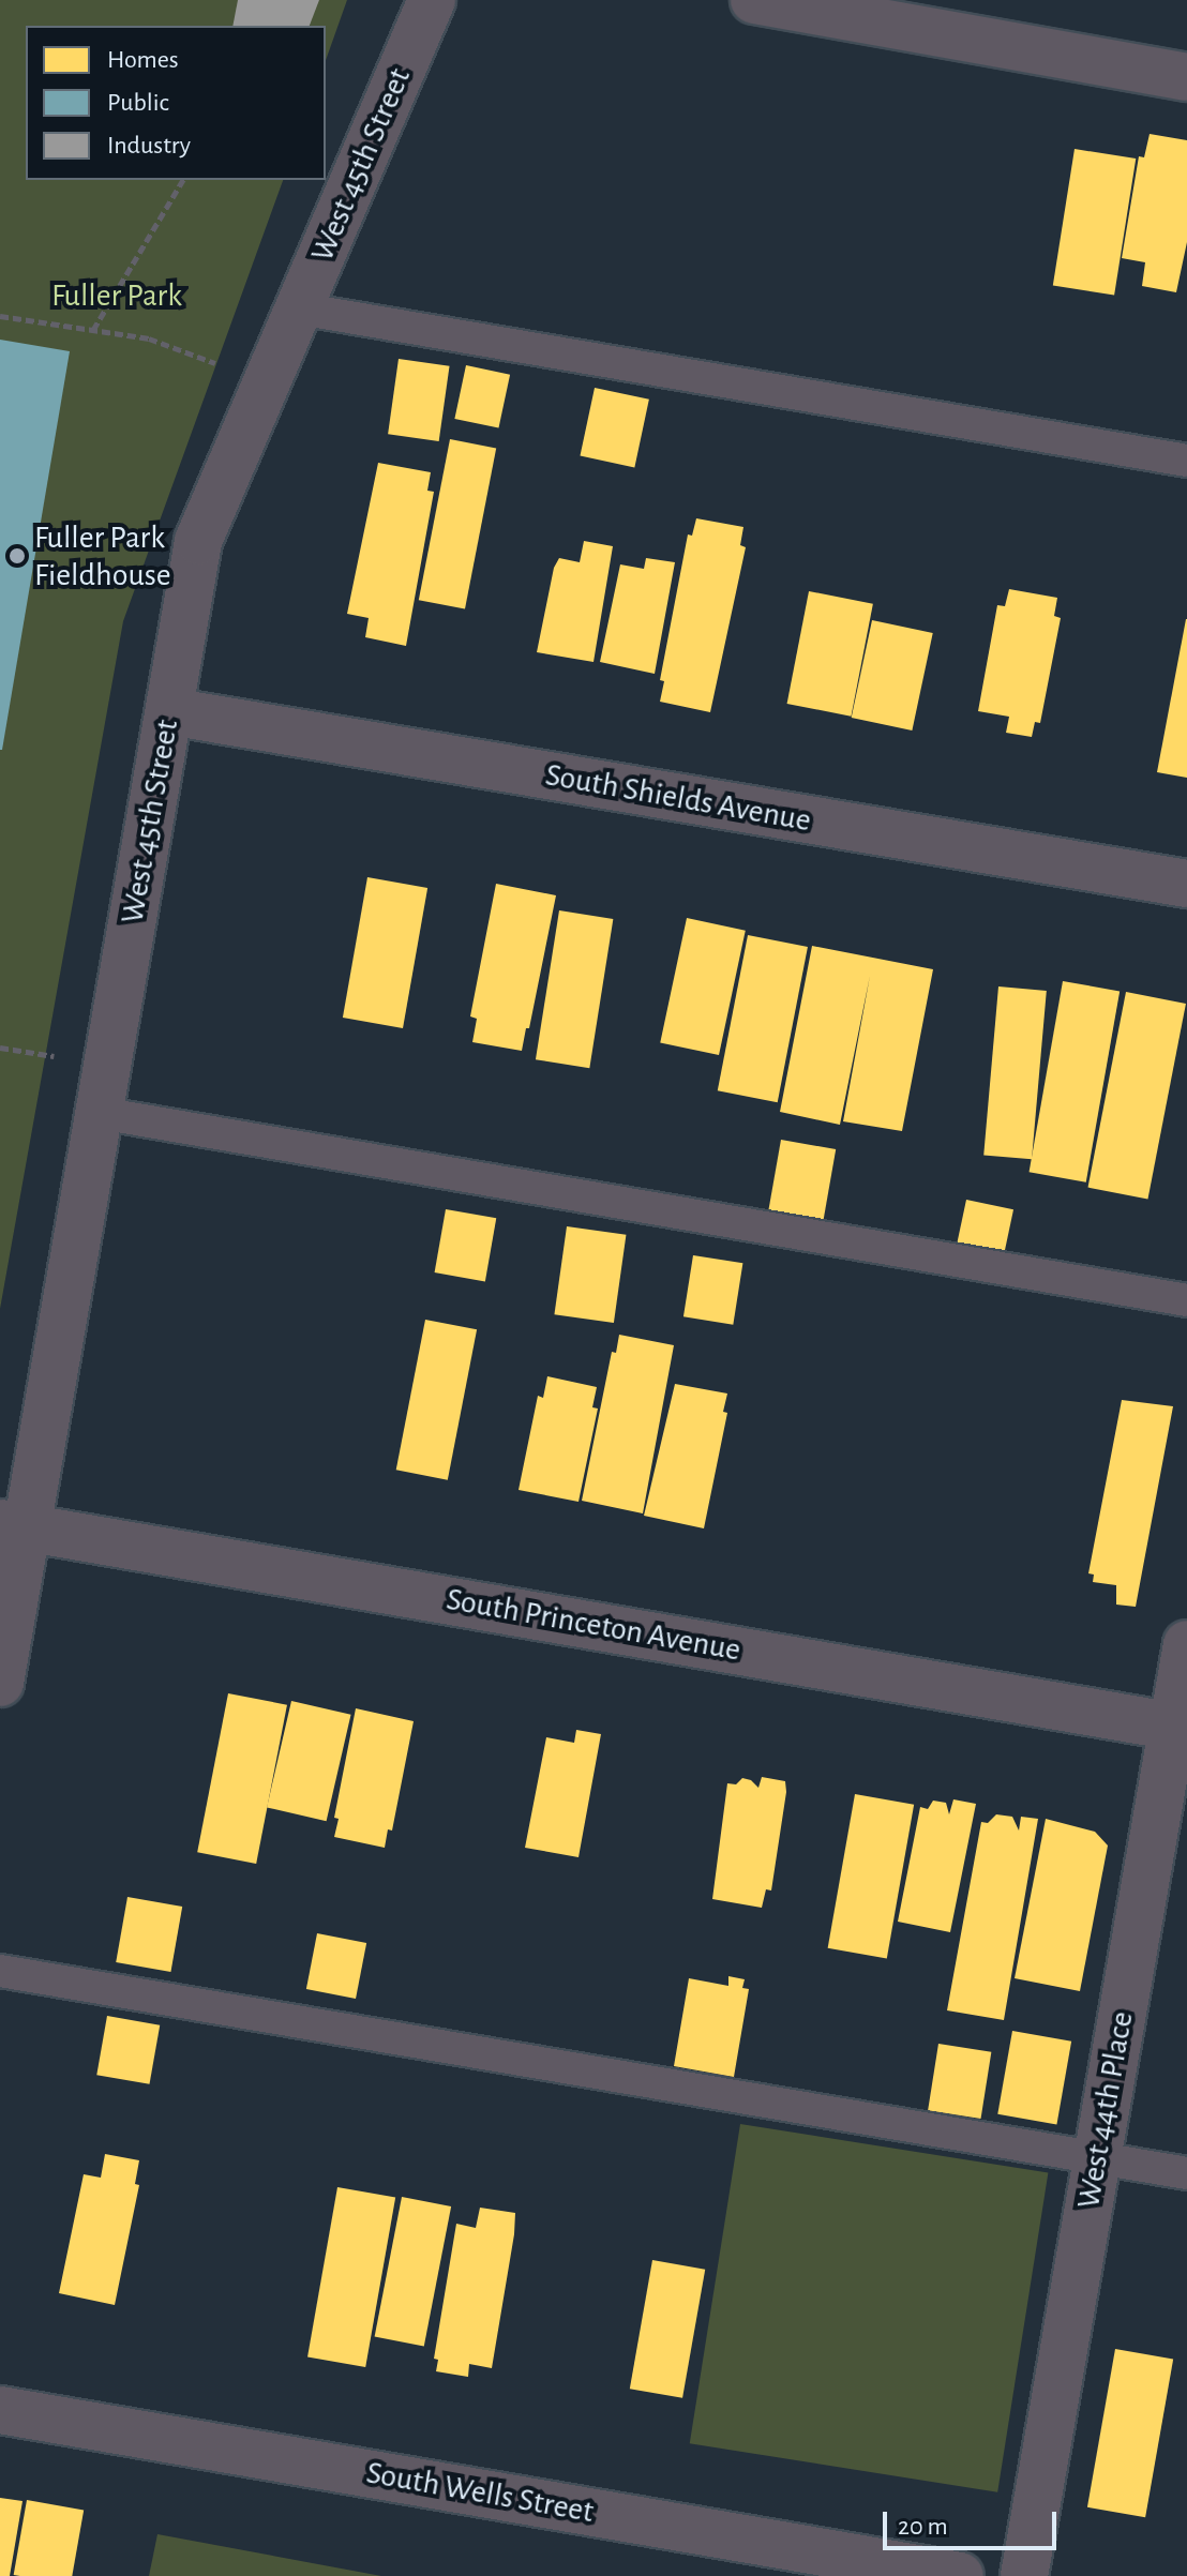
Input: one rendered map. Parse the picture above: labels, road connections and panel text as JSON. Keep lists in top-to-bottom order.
{
  "streets": {
    "street": [
      "West 45th Street",
      "South Shields Avenue",
      "South Princeton Avenue",
      "West 44th Place",
      "South Wells Street"
    ]
  },
  "crossings": [
    ["West 45th Street", "South Shields Avenue"],
    ["West 45th Street", "South Princeton Avenue"],
    ["South Princeton Avenue", "West 44th Place"]
  ],
  "parks": ["Fuller Park"],
  "places": ["Fuller Park Fieldhouse"],
  "legend": ["Homes", "Public", "Industry"],
  "scale_bar": "20 m"
}
